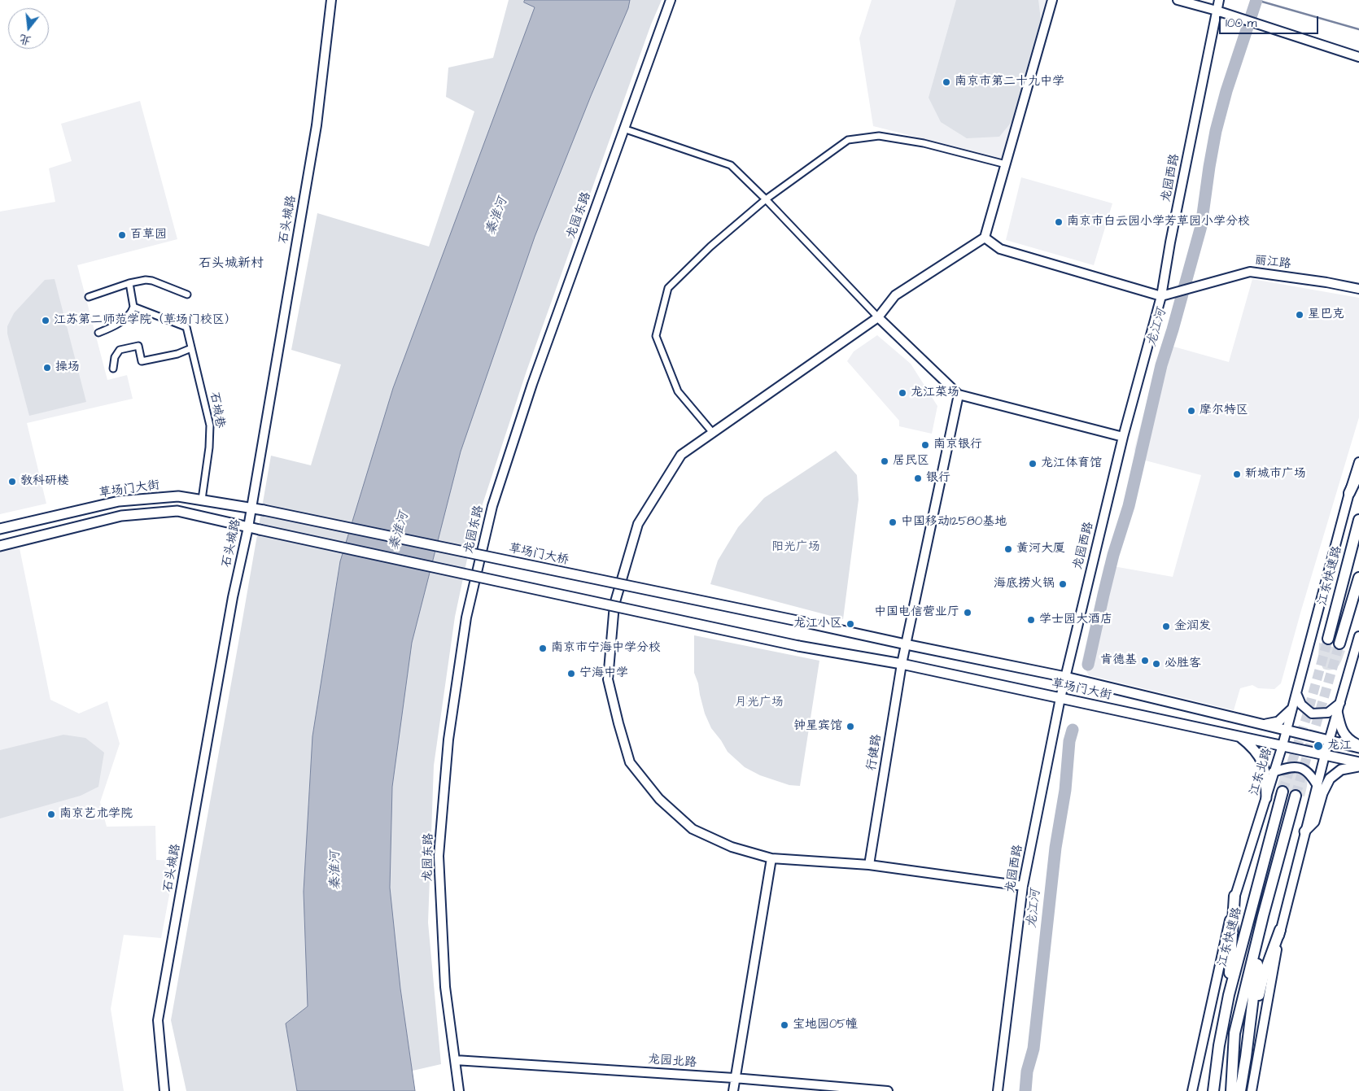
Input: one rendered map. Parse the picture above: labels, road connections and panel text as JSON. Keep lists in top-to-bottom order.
{
  "streets": {
    "highway": ["江东快速路"],
    "main road": ["草场门大街", "草场门大桥"],
    "street": [
      "龙园西路",
      "龙园东路",
      "石头城路",
      "丽江路",
      "石城巷",
      "行健路",
      "江东北路",
      "龙园北路"
    ]
  },
  "crossings": [
    ["龙园西路", "丽江路"],
    ["龙园西路", "草场门大街"],
    ["龙园东路", "龙园北路"],
    ["石头城路", "草场门大街"],
    ["石城巷", "草场门大街"],
    ["草场门大街", "草场门大桥"],
    ["草场门大街", "行健路"],
    ["草场门大街", "江东北路"]
  ],
  "districts": ["石头城新村"],
  "water": ["秦淮河", "龙江河"],
  "parks": ["阳光广场", "月光广场"],
  "places": [
    "南京市第二十九中学",
    "南京市白云园小学芳草园小学分校",
    "百草园",
    "星巴克",
    "江苏第二师范学院（草场门校区）",
    "操场",
    "龙江菜场",
    "摩尔特区",
    "南京银行",
    "居民区",
    "龙江体育馆",
    "新城市广场",
    "银行",
    "教科研楼",
    "中国移动12580基地",
    "黄河大厦",
    "海底捞火锅",
    "中国电信营业厅",
    "学士园大酒店",
    "龙江小区",
    "金润发",
    "南京市宁海中学分校",
    "肯德基",
    "必胜客",
    "宁海中学",
    "钟星宾馆",
    "龙江",
    "南京艺术学院",
    "宝地园05幢"
  ],
  "scale_bar": "100 m",
  "north": "bottom"
}
